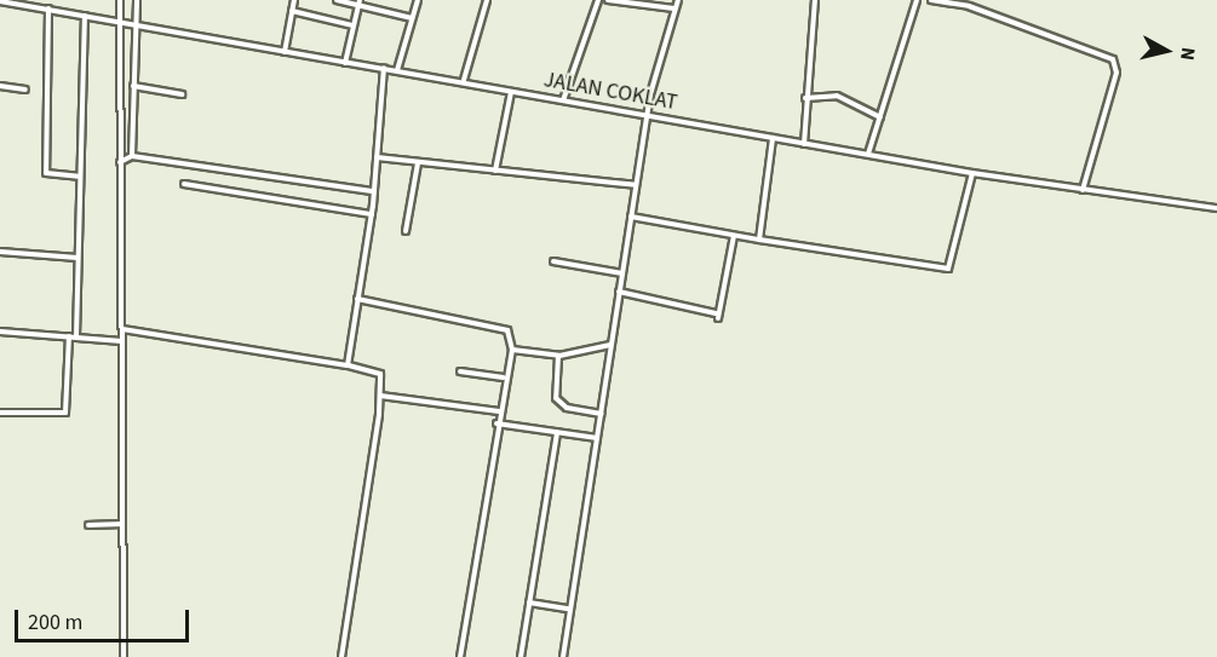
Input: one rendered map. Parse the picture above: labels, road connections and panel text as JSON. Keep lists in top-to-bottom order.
{
  "streets": {
    "street": ["JALAN COKLAT"]
  },
  "scale_bar": "200 m",
  "north": "right"
}
